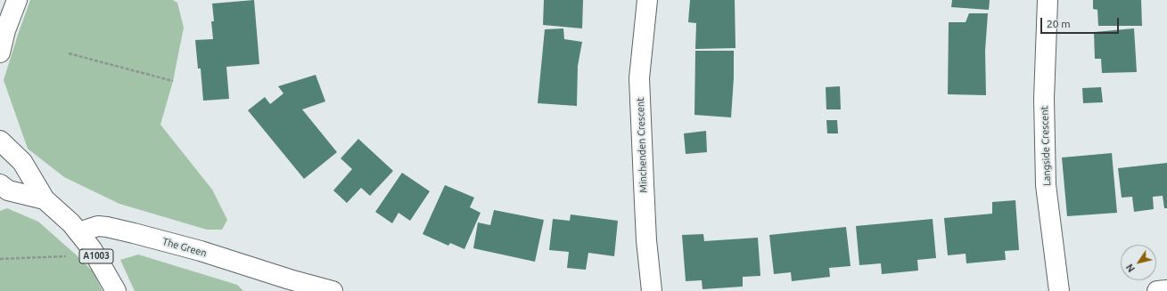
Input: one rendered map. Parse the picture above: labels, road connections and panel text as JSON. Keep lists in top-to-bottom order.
{
  "streets": {
    "street": [
      "Minchenden Crescent",
      "Langside Crescent",
      "The Green",
      "A1003"
    ]
  },
  "crossings": [
    ["The Green", "A1003"]
  ],
  "scale_bar": "20 m",
  "north": "bottom left"
}
